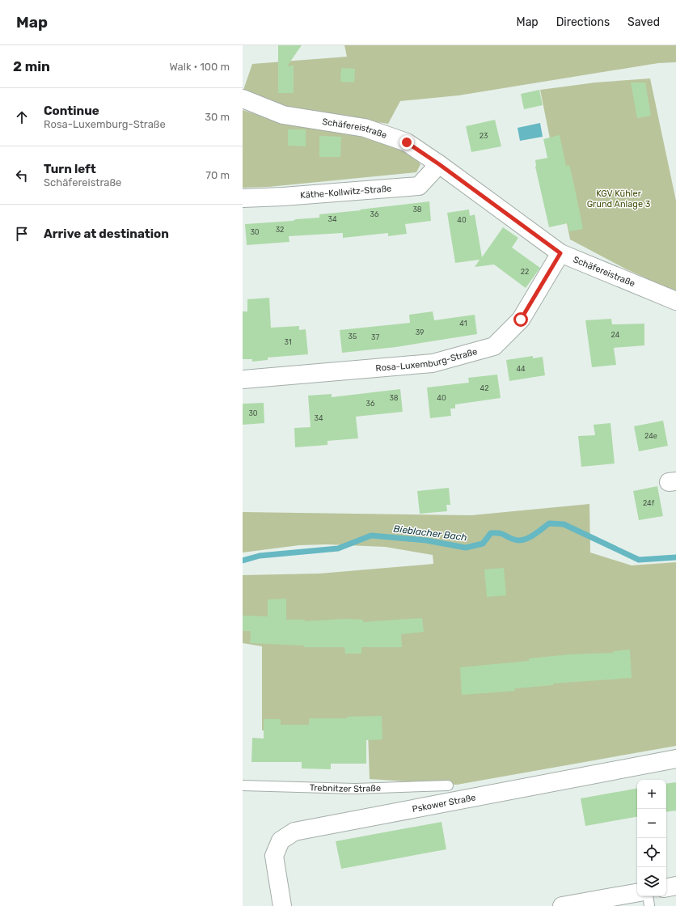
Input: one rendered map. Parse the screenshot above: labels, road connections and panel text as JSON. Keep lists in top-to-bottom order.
{
  "streets": {
    "street": [
      "Schäfereistraße",
      "Käthe-Kollwitz-Straße",
      "Rosa-Luxemburg-Straße",
      "Pskower Straße"
    ],
    "lane": ["Trebnitzer Straße"]
  },
  "crossings": [
    ["Schäfereistraße", "Käthe-Kollwitz-Straße"],
    ["Schäfereistraße", "Rosa-Luxemburg-Straße"]
  ],
  "water": ["Bieblacher Bach"],
  "parks": ["KGV Kühler Grund Anlage 3"],
  "house_numbers": [
    "23",
    "38",
    "36",
    "34",
    "40",
    "32",
    "30",
    "22",
    "41",
    "39",
    "24",
    "35",
    "37",
    "31",
    "44",
    "42",
    "38",
    "40",
    "36",
    "30",
    "34",
    "24e",
    "24f"
  ],
  "page": {
    "header": "Map",
    "nav": ["Map", "Directions", "Saved"],
    "heading": ["2 min", "Walk · 100 m"],
    "list": [
      ["Continue", "Rosa-Luxemburg-Straße", "30 m"],
      ["Turn left", "Schäfereistraße", "70 m"],
      "Arrive at destination"
    ],
    "map_buttons": ["+", "−"]
  }
}
